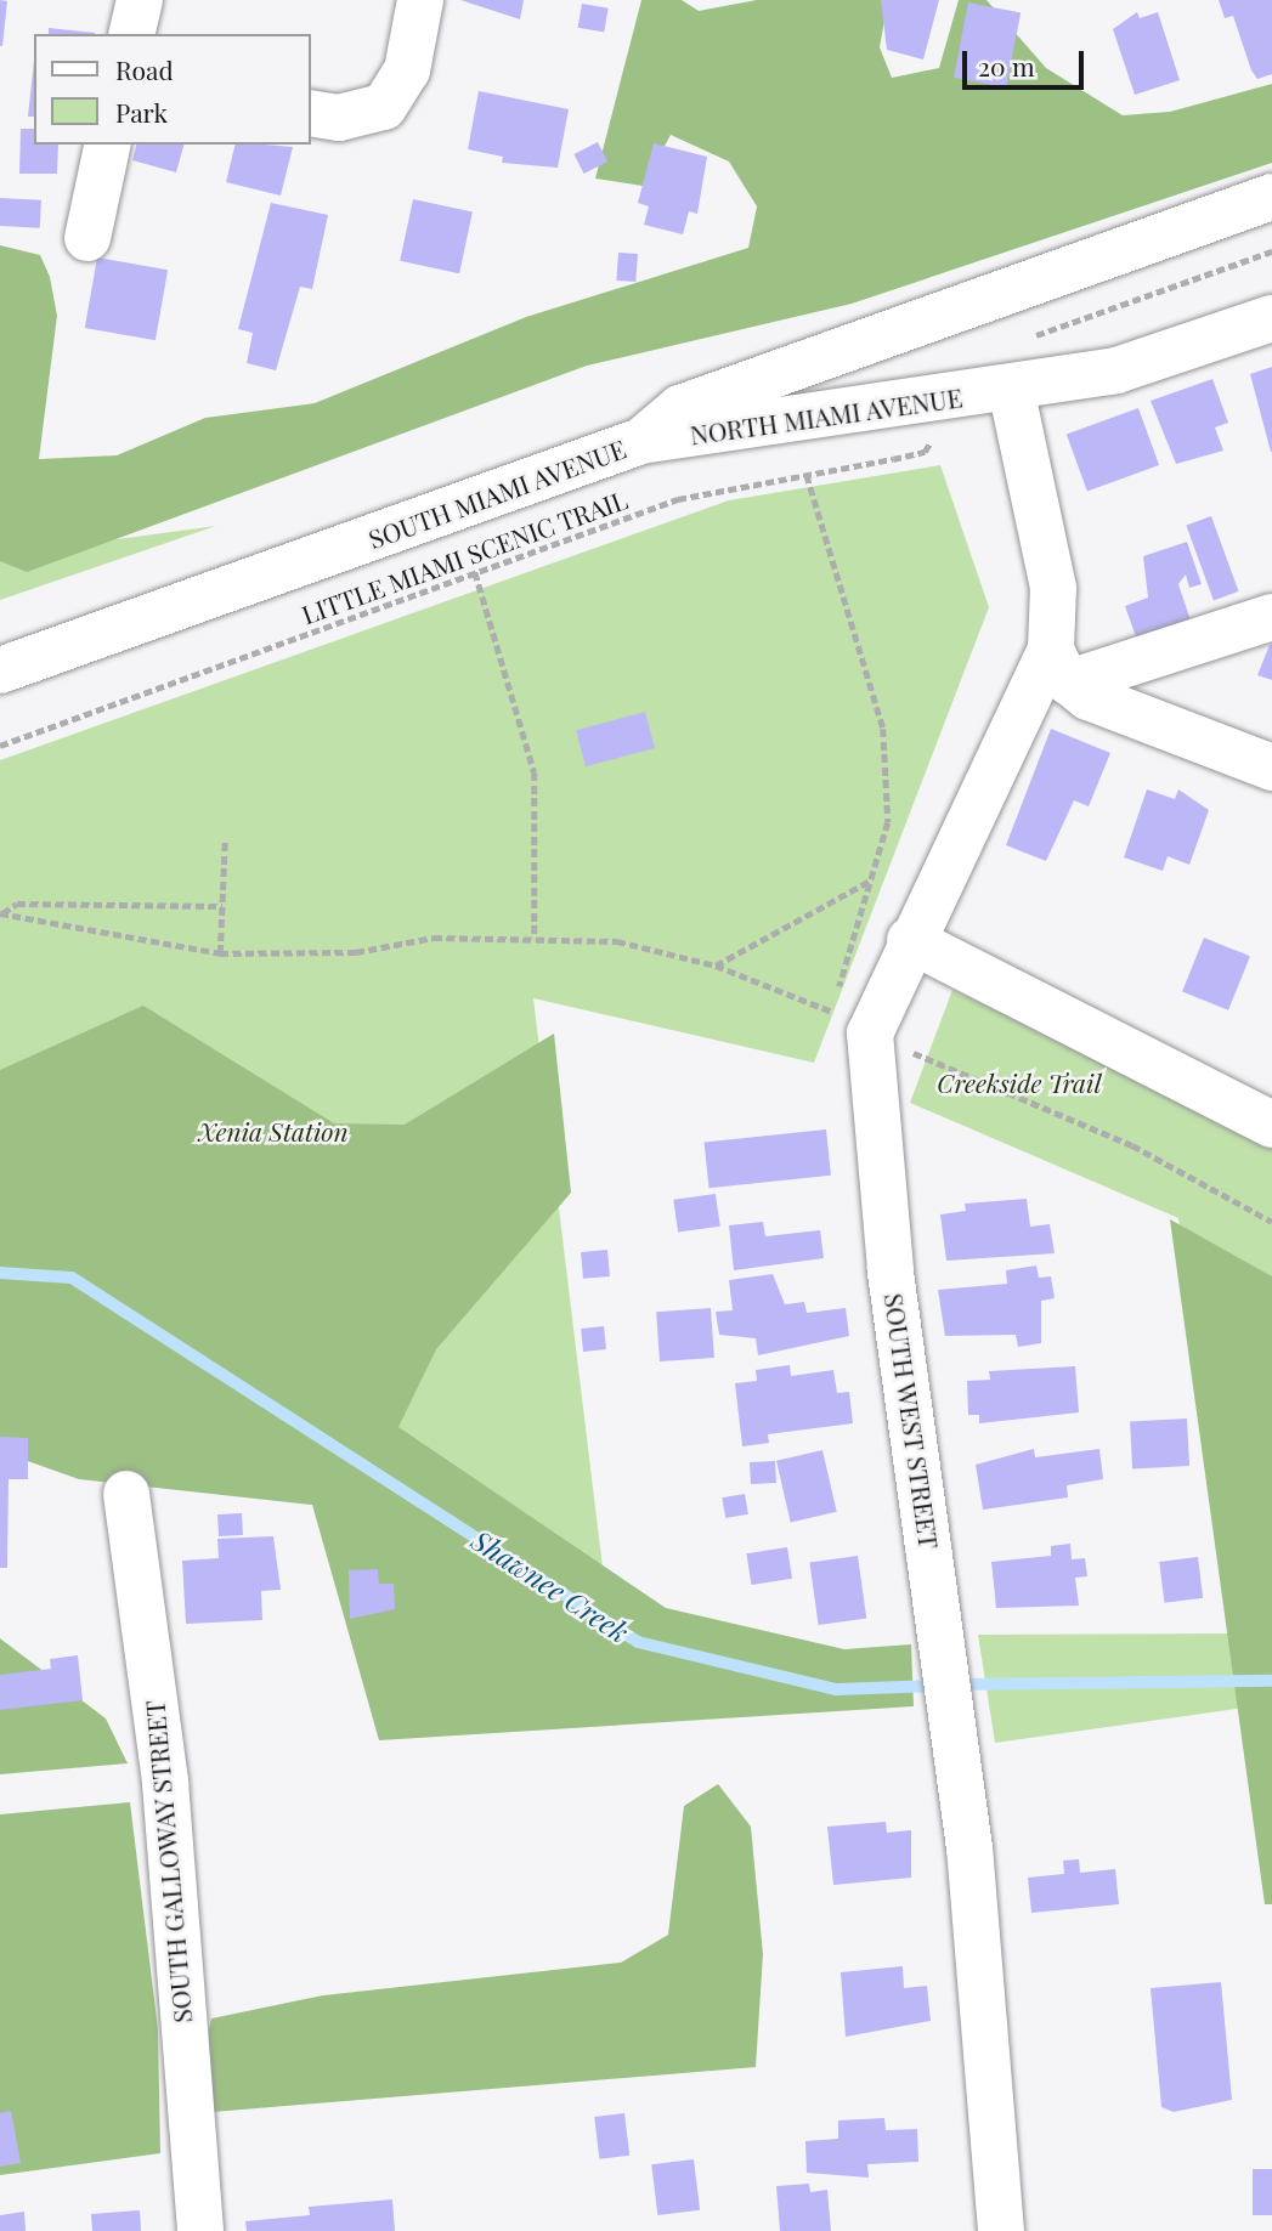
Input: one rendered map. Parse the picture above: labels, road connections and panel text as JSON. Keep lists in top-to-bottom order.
{
  "streets": {
    "street": [
      "NORTH MIAMI AVENUE",
      "SOUTH MIAMI AVENUE",
      "SOUTH WEST STREET",
      "SOUTH GALLOWAY STREET"
    ],
    "path": ["LITTLE MIAMI SCENIC TRAIL"]
  },
  "crossings": [
    ["NORTH MIAMI AVENUE", "SOUTH MIAMI AVENUE"]
  ],
  "water": ["Shawnee Creek"],
  "parks": ["Creekside Trail", "Xenia Station"],
  "legend": ["Road", "Park"],
  "scale_bar": "20 m"
}
